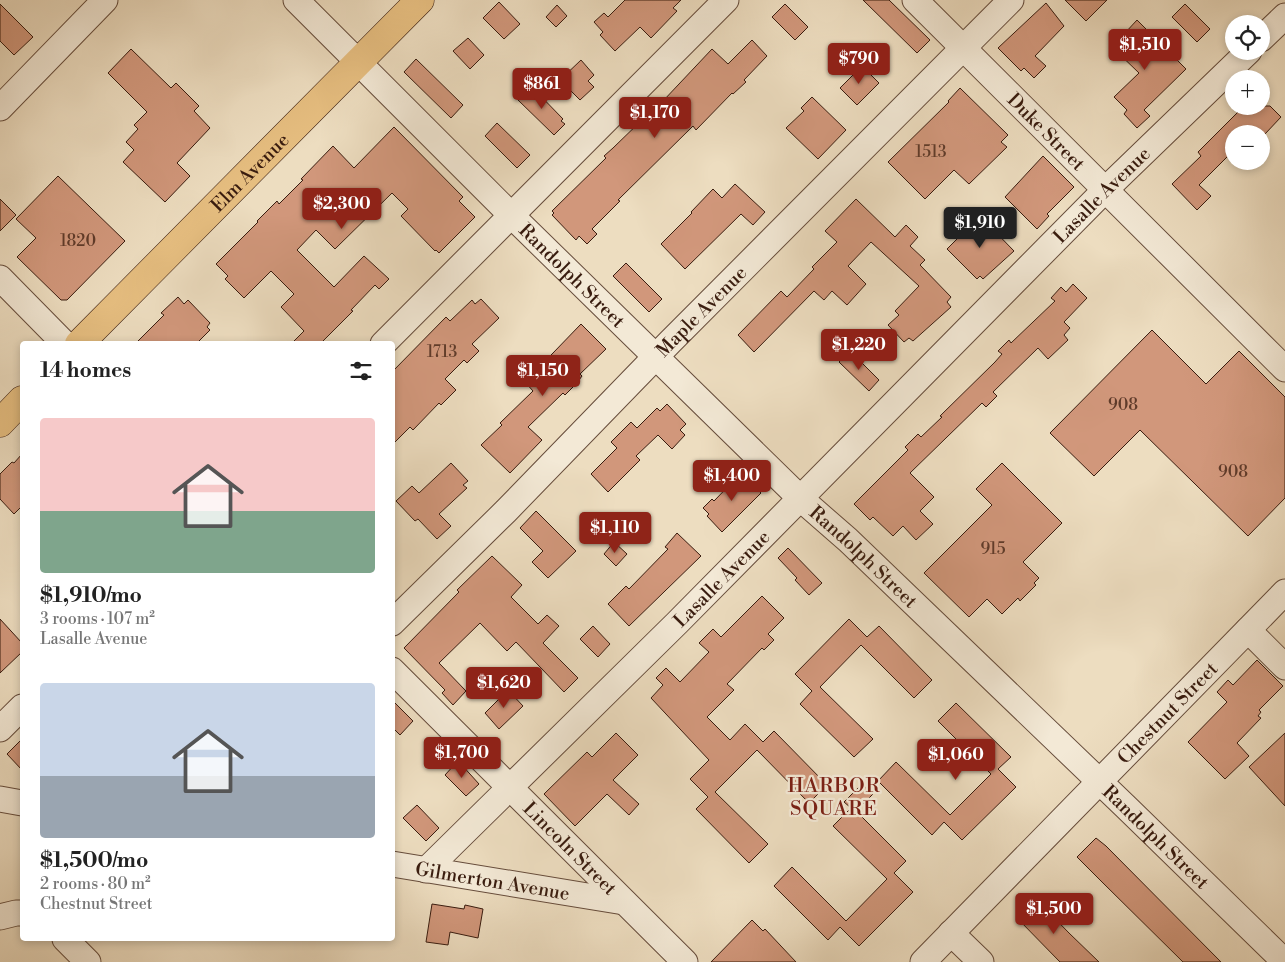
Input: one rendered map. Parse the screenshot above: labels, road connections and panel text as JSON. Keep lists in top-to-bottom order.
{
  "streets": {
    "main road": ["Elm Avenue"],
    "street": [
      "Duke Street",
      "Lasalle Avenue",
      "Randolph Street",
      "Maple Avenue",
      "Chestnut Street",
      "Lincoln Street",
      "Gilmerton Avenue"
    ]
  },
  "crossings": [
    ["Duke Street", "Lasalle Avenue"],
    ["Duke Street", "Maple Avenue"],
    ["Elm Avenue", "Randolph Street"],
    ["Lasalle Avenue", "Randolph Street"],
    ["Lasalle Avenue", "Lincoln Street"],
    ["Lasalle Avenue", "Gilmerton Avenue"],
    ["Randolph Street", "Maple Avenue"],
    ["Randolph Street", "Chestnut Street"],
    ["Lincoln Street", "Gilmerton Avenue"]
  ],
  "districts": ["HARBOR SQUARE"],
  "house_numbers": [
    "1513",
    "1820",
    "1713",
    "908",
    "908",
    "915"
  ],
  "page": {
    "map_buttons": ["+", "−"],
    "price": [
      "$1,510",
      "$790",
      "$861",
      "$1,170",
      "$2,300",
      "$1,910",
      "$1,220",
      "$1,150",
      "$1,400",
      "$1,110",
      "$1,620",
      "$1,700",
      "$1,060",
      "$1,500"
    ],
    "heading": "14 homes",
    "list": [
      {
        "name": "$1,910/mo",
        "note": "3 rooms · 107 m² · Lasalle Avenue"
      },
      {
        "name": "$1,500/mo",
        "note": "2 rooms · 80 m² · Chestnut Street"
      }
    ]
  }
}
